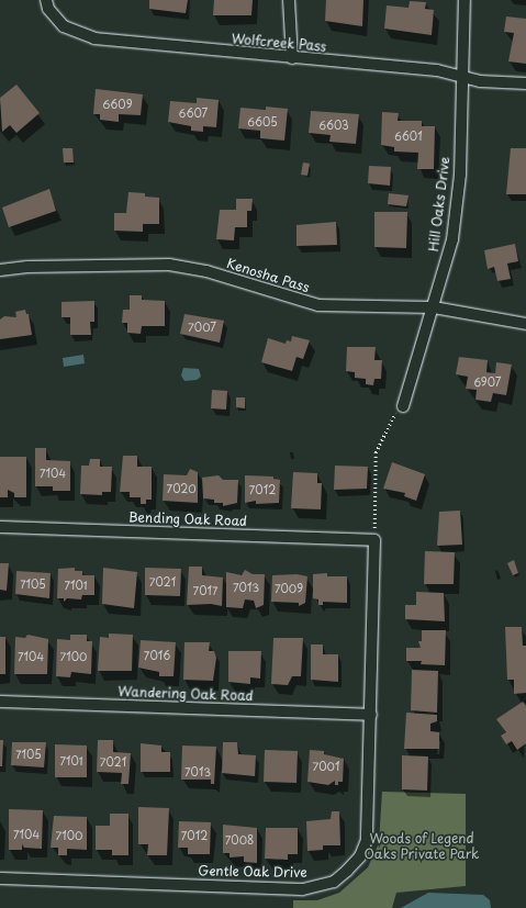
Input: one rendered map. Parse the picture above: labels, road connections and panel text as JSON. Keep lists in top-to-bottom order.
{
  "streets": {
    "street": [
      "Wolfcreek Pass",
      "Hill Oaks Drive",
      "Kenosha Pass",
      "Bending Oak Road",
      "Wandering Oak Road",
      "Gentle Oak Drive"
    ]
  },
  "crossings": [
    ["Wolfcreek Pass", "Hill Oaks Drive"],
    ["Hill Oaks Drive", "Kenosha Pass"],
    ["Bending Oak Road", "Gentle Oak Drive"],
    ["Wandering Oak Road", "Gentle Oak Drive"]
  ],
  "parks": ["Woods of Legend Oaks Private Park"],
  "house_numbers": [
    "6609",
    "6607",
    "6605",
    "6603",
    "6601",
    "7007",
    "6907",
    "7104",
    "7020",
    "7012",
    "7021",
    "7105",
    "7101",
    "7013",
    "7009",
    "7017",
    "7016",
    "7104",
    "7100",
    "7105",
    "7101",
    "7021",
    "7001",
    "7013",
    "7104",
    "7100",
    "7012",
    "7008"
  ]
}
